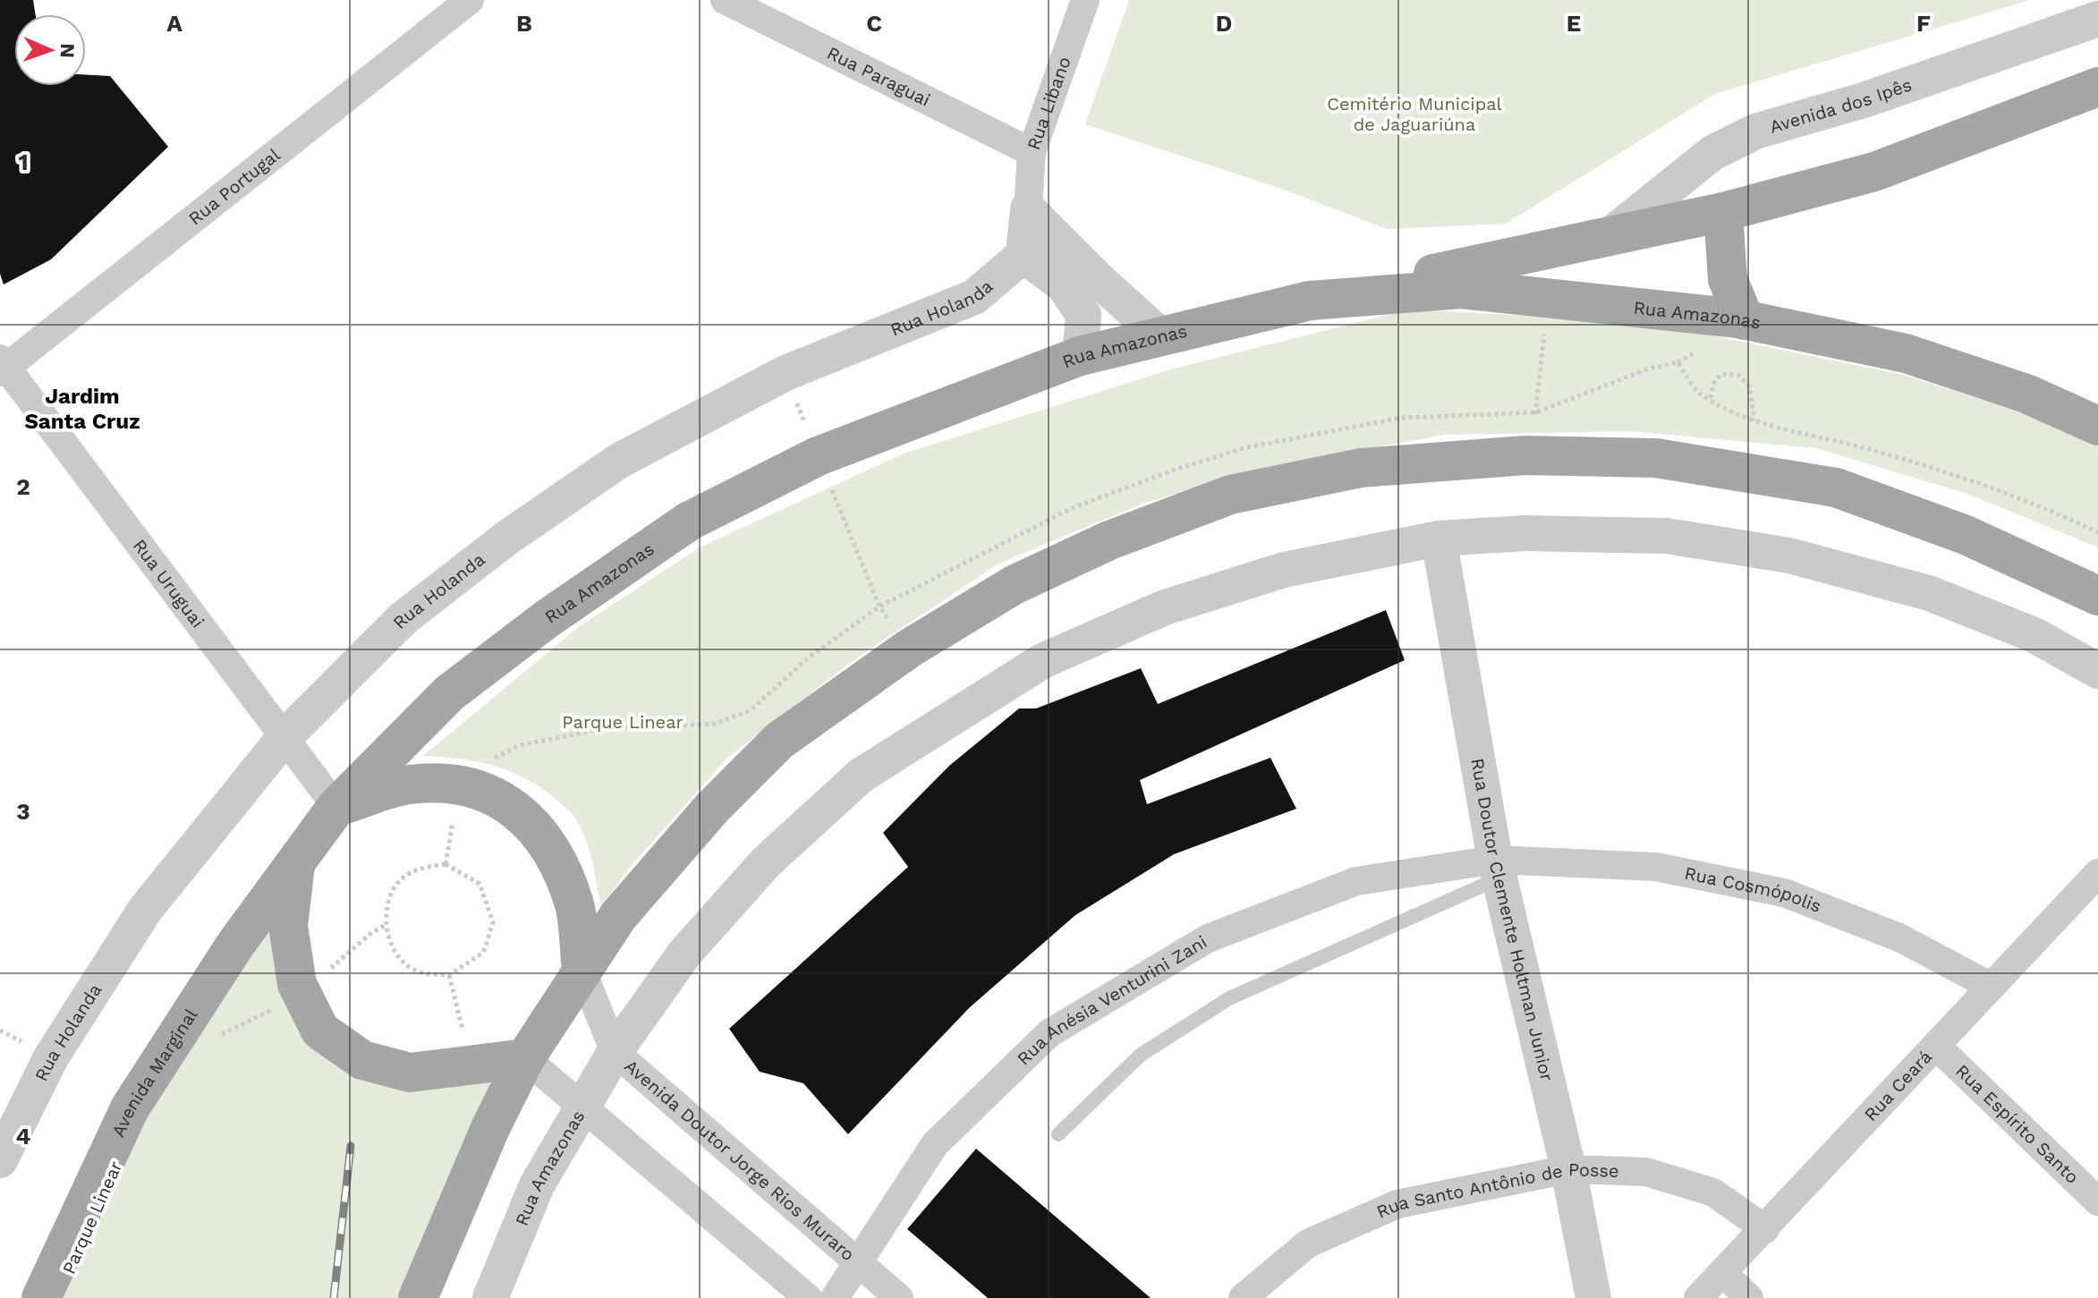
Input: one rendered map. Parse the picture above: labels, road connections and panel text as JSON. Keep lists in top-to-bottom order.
{
  "streets": {
    "main road": ["Rua Amazonas", "Avenida Marginal"],
    "street": [
      "Rua Paraguai",
      "Rua Libano",
      "Avenida dos Ipês",
      "Rua Portugal",
      "Rua Holanda",
      "Rua Uruguai",
      "Rua Cosmópolis",
      "Rua Doutor Clemente Holtman Junior",
      "Rua Anésia Venturini Zani",
      "Rua Ceará",
      "Rua Espírito Santo",
      "Avenida Doutor Jorge Rios Muraro",
      "Rua Santo Antônio de Posse"
    ]
  },
  "crossings": [
    ["Rua Paraguai", "Rua Libano"],
    ["Rua Portugal", "Rua Uruguai"],
    ["Rua Holanda", "Rua Uruguai"],
    ["Rua Amazonas", "Rua Uruguai"],
    ["Rua Amazonas", "Rua Doutor Clemente Holtman Junior"],
    ["Rua Amazonas", "Avenida Marginal"],
    ["Rua Amazonas", "Avenida Doutor Jorge Rios Muraro"],
    ["Rua Cosmópolis", "Rua Doutor Clemente Holtman Junior"],
    ["Rua Cosmópolis", "Rua Anésia Venturini Zani"],
    ["Rua Cosmópolis", "Rua Ceará"],
    ["Rua Doutor Clemente Holtman Junior", "Rua Anésia Venturini Zani"],
    ["Rua Doutor Clemente Holtman Junior", "Rua Santo Antônio de Posse"],
    ["Rua Anésia Venturini Zani", "Avenida Doutor Jorge Rios Muraro"],
    ["Rua Ceará", "Rua Espírito Santo"],
    ["Rua Ceará", "Rua Santo Antônio de Posse"]
  ],
  "districts": ["Jardim Santa Cruz"],
  "parks": ["Cemitério Municipal de Jaguariúna", "Parque Linear"],
  "north": "right",
  "grid": {
    "columns": [
      "A",
      "B",
      "C",
      "D",
      "E",
      "F"
    ],
    "rows": [
      "1",
      "2",
      "3",
      "4"
    ]
  }
}
